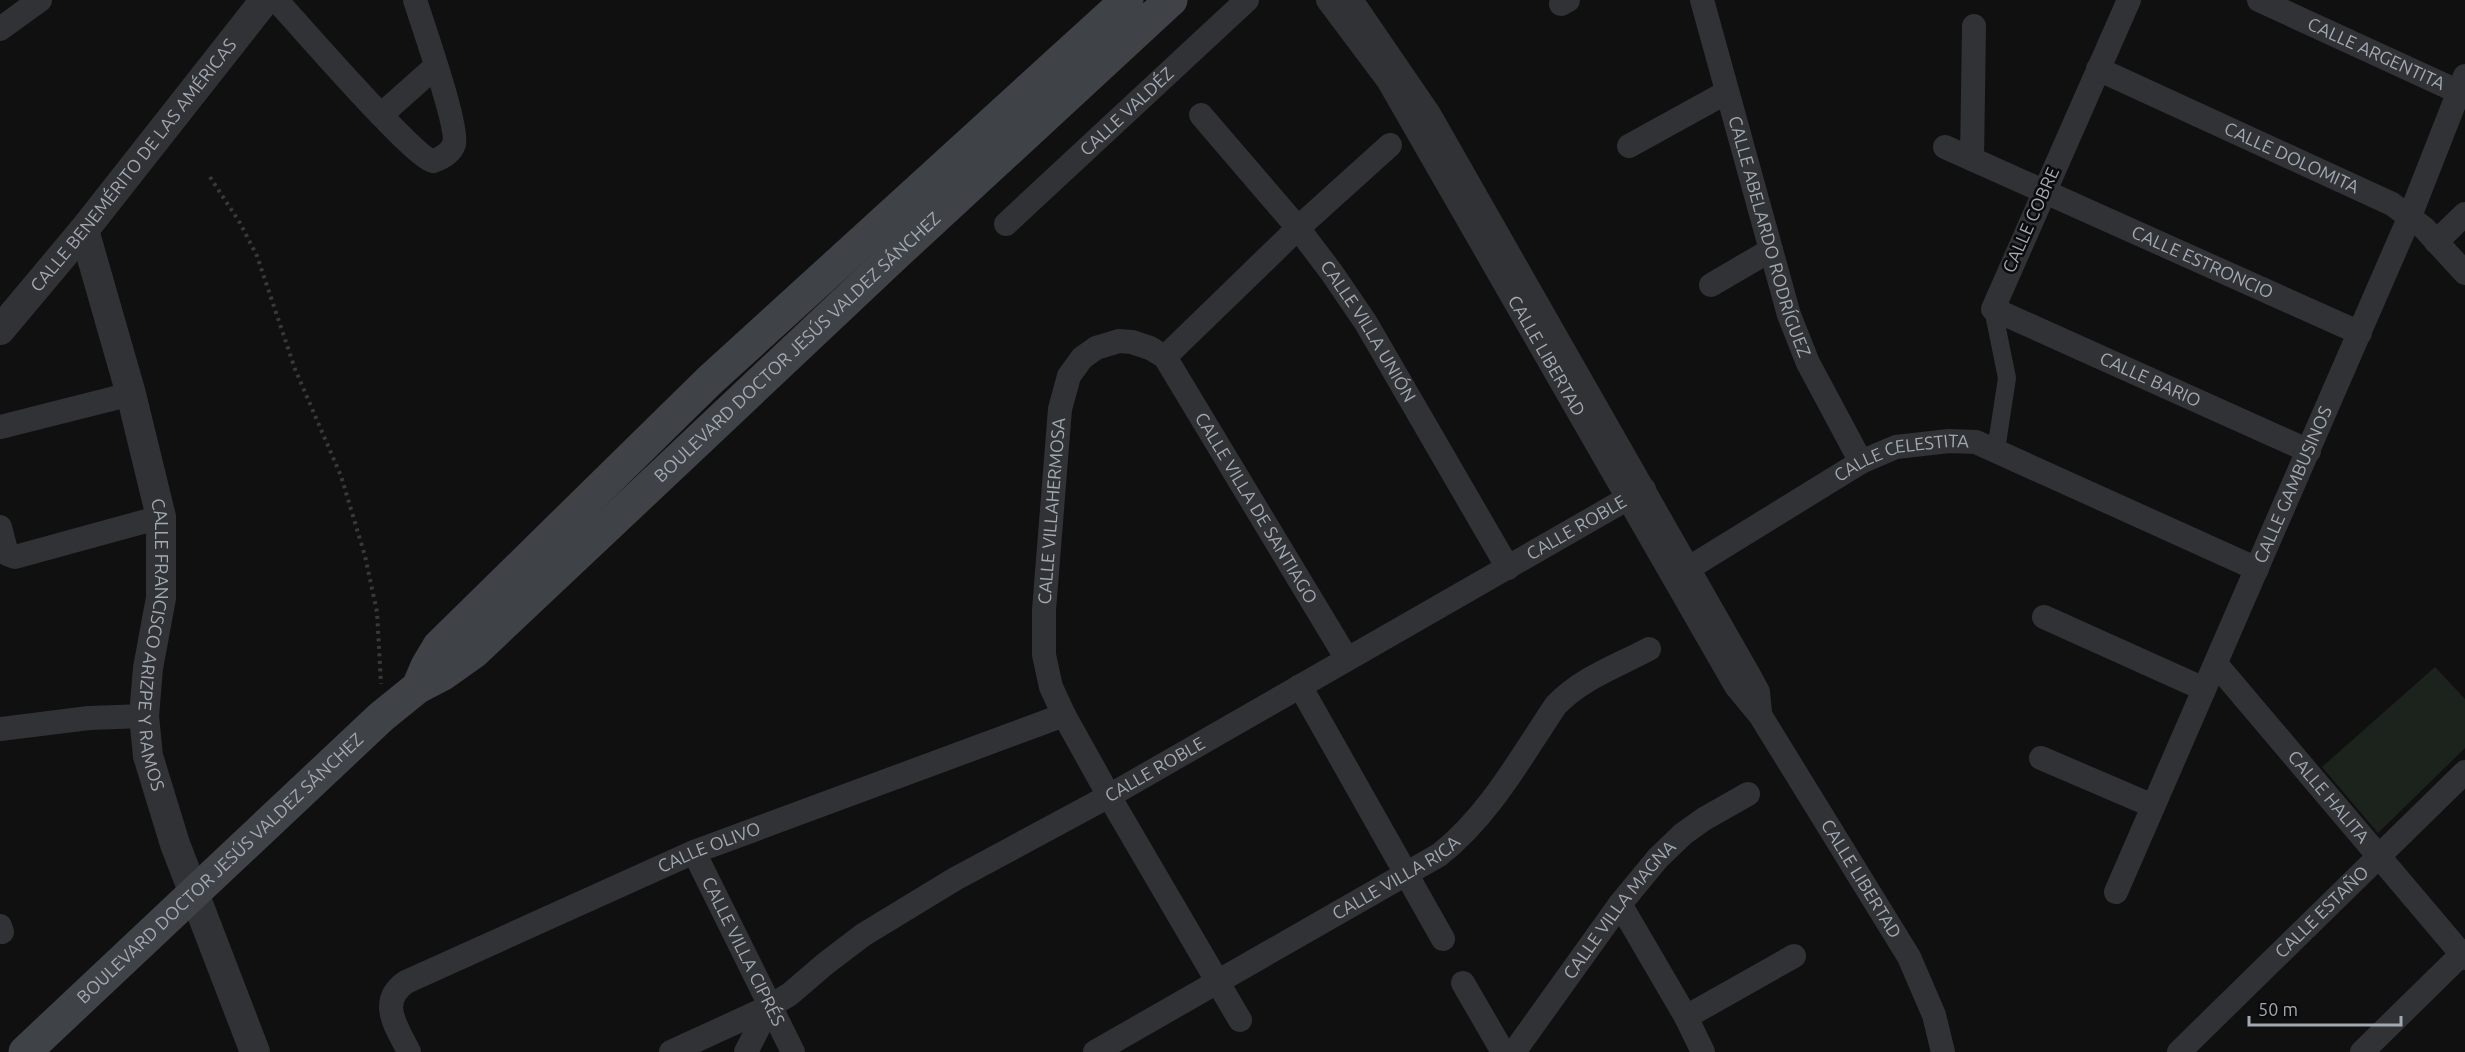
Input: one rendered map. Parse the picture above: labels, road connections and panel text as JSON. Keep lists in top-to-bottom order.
{
  "streets": {
    "main road": ["BOULEVARD DOCTOR JESÚS VALDEZ SÁNCHEZ"],
    "street": [
      "CALLE ARGENTITA",
      "CALLE VALDÉZ",
      "CALLE DOLOMITA",
      "CALLE BENEMÉRITO DE LAS AMÉRICAS",
      "CALLE COBRE",
      "CALLE ABELARDO RODRÍGUEZ",
      "CALLE ESTRONCIO",
      "CALLE VILLA UNIÓN",
      "CALLE LIBERTAD",
      "CALLE BARIO",
      "CALLE CELESTITA",
      "CALLE GAMBUSINOS",
      "CALLE VILLA DE SANTIAGO",
      "CALLE VILLAHERMOSA",
      "CALLE ROBLE",
      "CALLE FRANCISCO ARIZPE Y RAMOS",
      "CALLE HALITA",
      "CALLE OLIVO",
      "CALLE VILLA RICA",
      "CALLE VILLA MAGNA",
      "CALLE ESTAÑO",
      "CALLE VILLA CIPRÉS"
    ]
  },
  "crossings": [
    ["CALLE ARGENTITA", "CALLE GAMBUSINOS"],
    ["CALLE DOLOMITA", "CALLE COBRE"],
    ["CALLE DOLOMITA", "CALLE GAMBUSINOS"],
    ["CALLE BENEMÉRITO DE LAS AMÉRICAS", "CALLE FRANCISCO ARIZPE Y RAMOS"],
    ["CALLE COBRE", "CALLE ESTRONCIO"],
    ["CALLE COBRE", "CALLE BARIO"],
    ["CALLE ABELARDO RODRÍGUEZ", "CALLE CELESTITA"],
    ["CALLE ESTRONCIO", "CALLE GAMBUSINOS"],
    ["CALLE VILLA UNIÓN", "CALLE ROBLE"],
    ["BOULEVARD DOCTOR JESÚS VALDEZ SÁNCHEZ", "CALLE FRANCISCO ARIZPE Y RAMOS"],
    ["CALLE LIBERTAD", "CALLE CELESTITA"],
    ["CALLE LIBERTAD", "CALLE ROBLE"],
    ["CALLE BARIO", "CALLE GAMBUSINOS"],
    ["CALLE CELESTITA", "CALLE GAMBUSINOS"],
    ["CALLE GAMBUSINOS", "CALLE HALITA"],
    ["CALLE VILLA DE SANTIAGO", "CALLE VILLAHERMOSA"],
    ["CALLE VILLA DE SANTIAGO", "CALLE ROBLE"],
    ["CALLE VILLAHERMOSA", "CALLE ROBLE"],
    ["CALLE VILLAHERMOSA", "CALLE OLIVO"],
    ["CALLE VILLAHERMOSA", "CALLE VILLA RICA"],
    ["CALLE ROBLE", "CALLE VILLA CIPRÉS"],
    ["CALLE HALITA", "CALLE ESTAÑO"],
    ["CALLE OLIVO", "CALLE VILLA CIPRÉS"]
  ],
  "scale_bar": "50 m"
}
